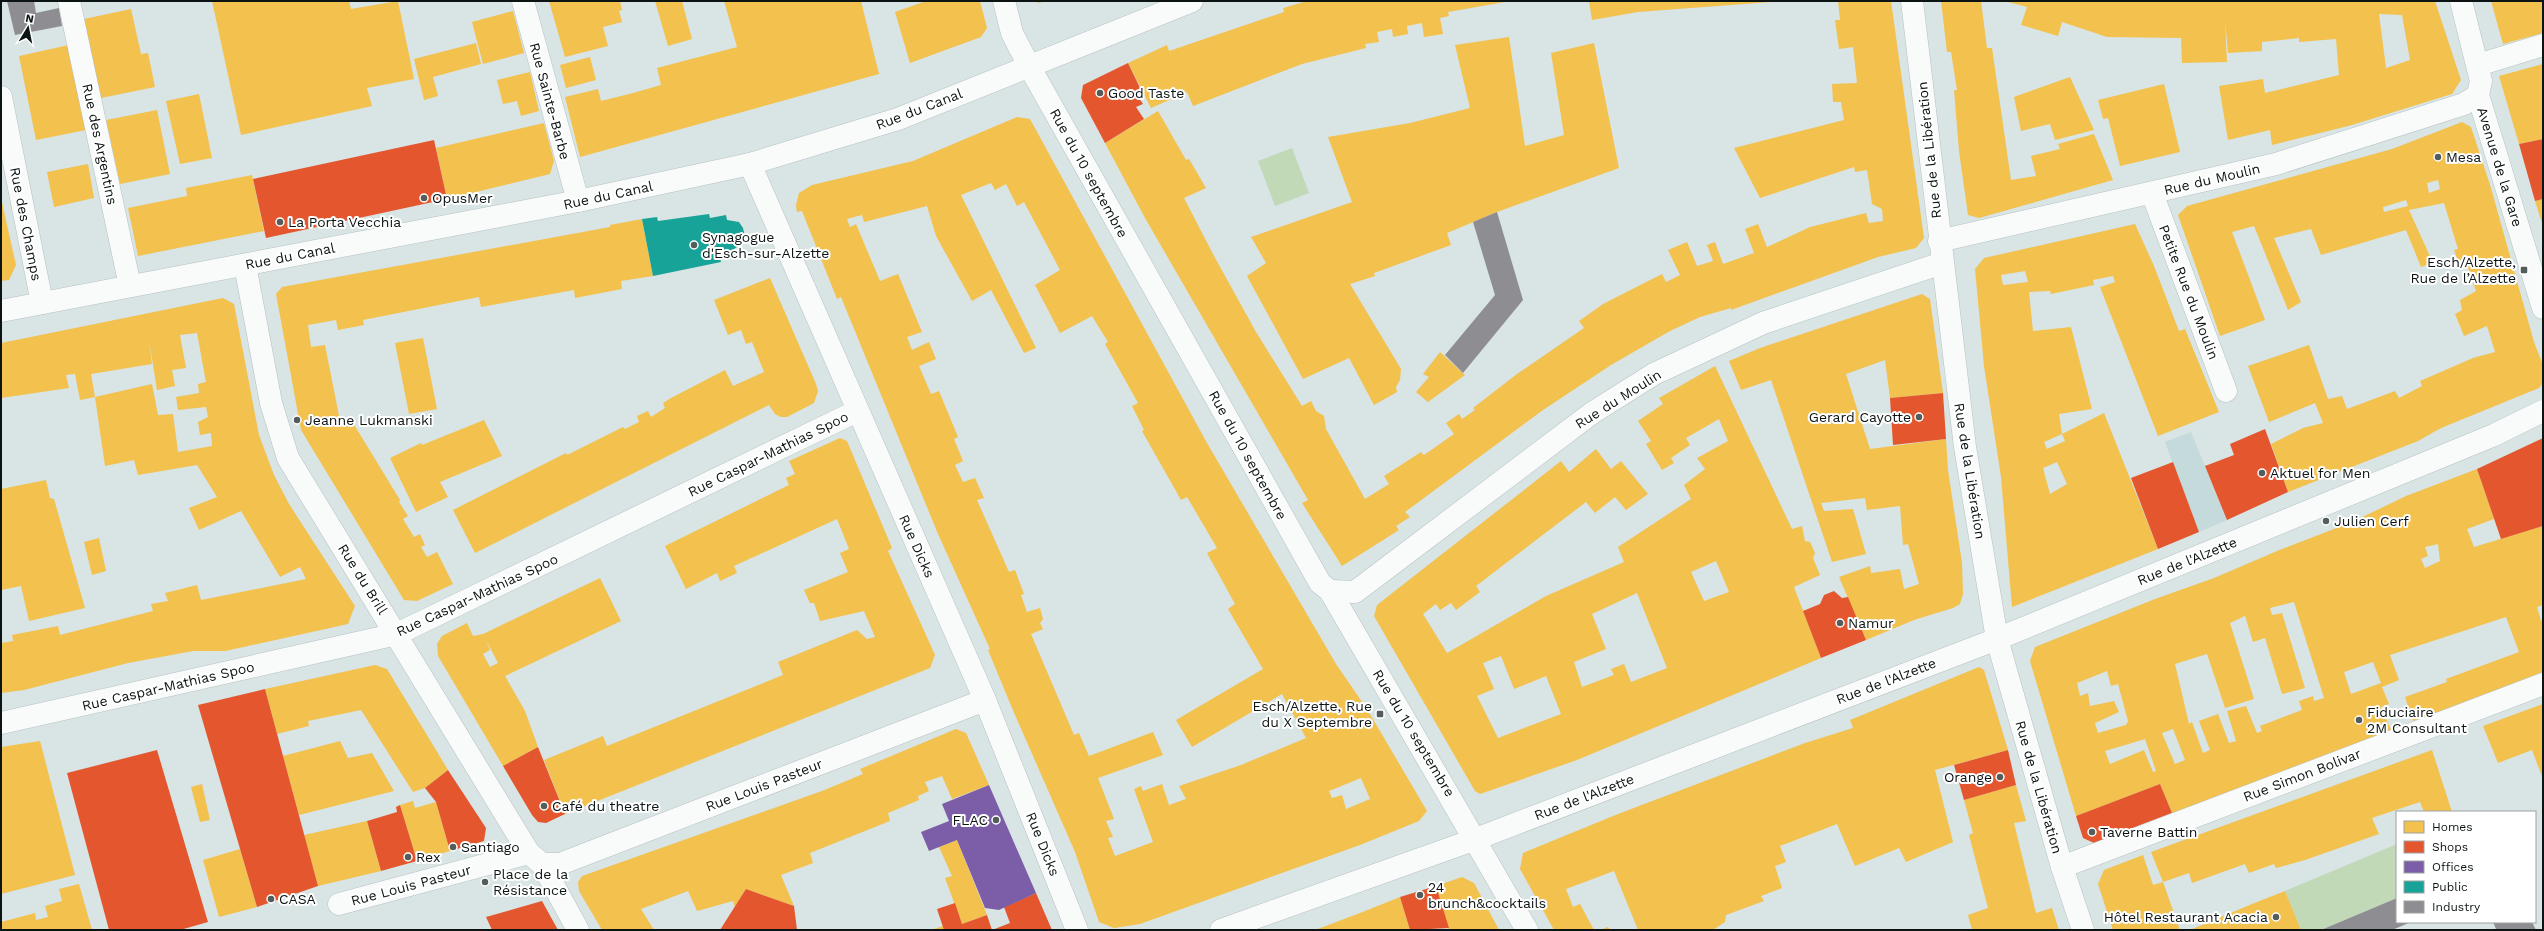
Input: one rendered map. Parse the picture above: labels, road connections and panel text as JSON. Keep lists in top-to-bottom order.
{
  "streets": {
    "street": [
      "Rue Sainte-Barbe",
      "Rue du Canal",
      "Rue des Argentins",
      "Rue de la Libération",
      "Avenue de la Gare",
      "Rue du 10 septembre",
      "Rue du Moulin",
      "Rue des Champs",
      "Petite Rue du Moulin",
      "Rue Caspar-Mathias Spoo",
      "Rue Dicks",
      "Rue de l'Alzette",
      "Rue du Brill",
      "Rue Simon Bolivar",
      "Rue Louis Pasteur"
    ]
  },
  "crossings": [
    ["Rue Sainte-Barbe", "Rue du Canal"],
    ["Rue du Canal", "Rue des Argentins"],
    ["Rue du Canal", "Rue du 10 septembre"],
    ["Rue du Canal", "Rue des Champs"],
    ["Rue du Canal", "Rue Dicks"],
    ["Rue du Canal", "Rue du Brill"],
    ["Rue de la Libération", "Rue du Moulin"],
    ["Rue de la Libération", "Rue de l'Alzette"],
    ["Rue de la Libération", "Rue Simon Bolivar"],
    ["Avenue de la Gare", "Rue du Moulin"],
    ["Rue du 10 septembre", "Rue du Moulin"],
    ["Rue du 10 septembre", "Rue de l'Alzette"],
    ["Rue du Moulin", "Petite Rue du Moulin"],
    ["Rue Caspar-Mathias Spoo", "Rue Dicks"],
    ["Rue Caspar-Mathias Spoo", "Rue du Brill"],
    ["Rue Dicks", "Rue Louis Pasteur"],
    ["Rue du Brill", "Rue Louis Pasteur"]
  ],
  "places": {
    "other": [
      "Good Taste",
      "Mesa",
      "OpusMer",
      "La Porta Vecchia",
      "Synagogue d'Esch-sur-Alzette",
      "Gerard Cayotte",
      "Jeanne Lukmanski",
      "Aktuel for Men",
      "Julien Cerf",
      "Namur",
      "Fiduciaire 2M Consultant",
      "Orange",
      "Café du theatre",
      "FLAC",
      "Taverne Battin",
      "Santiago",
      "Rex",
      "Place de la Résistance",
      "24 brunch&cocktails",
      "CASA",
      "Hôtel Restaurant Acacia"
    ],
    "transit": ["Esch/Alzette, Rue de l’Alzette", "Esch/Alzette, Rue du X Septembre"]
  },
  "legend": [
    "Homes",
    "Shops",
    "Offices",
    "Public",
    "Industry"
  ],
  "north": "top"
}
